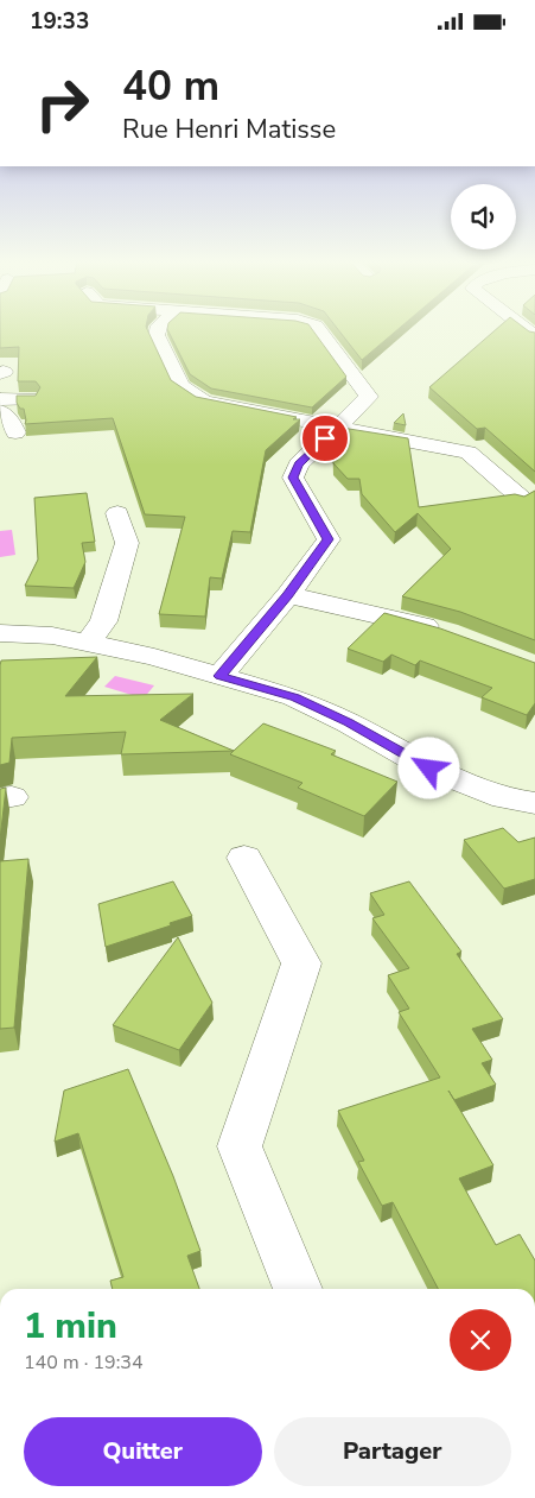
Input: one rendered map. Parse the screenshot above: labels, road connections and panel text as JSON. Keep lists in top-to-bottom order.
{
  "page": {
    "status": "19:33",
    "turn": ["40 m", "Rue Henri Matisse"],
    "heading": ["1 min", "140 m · 19:34"],
    "buttons": ["Quitter", "Partager"]
  }
}
